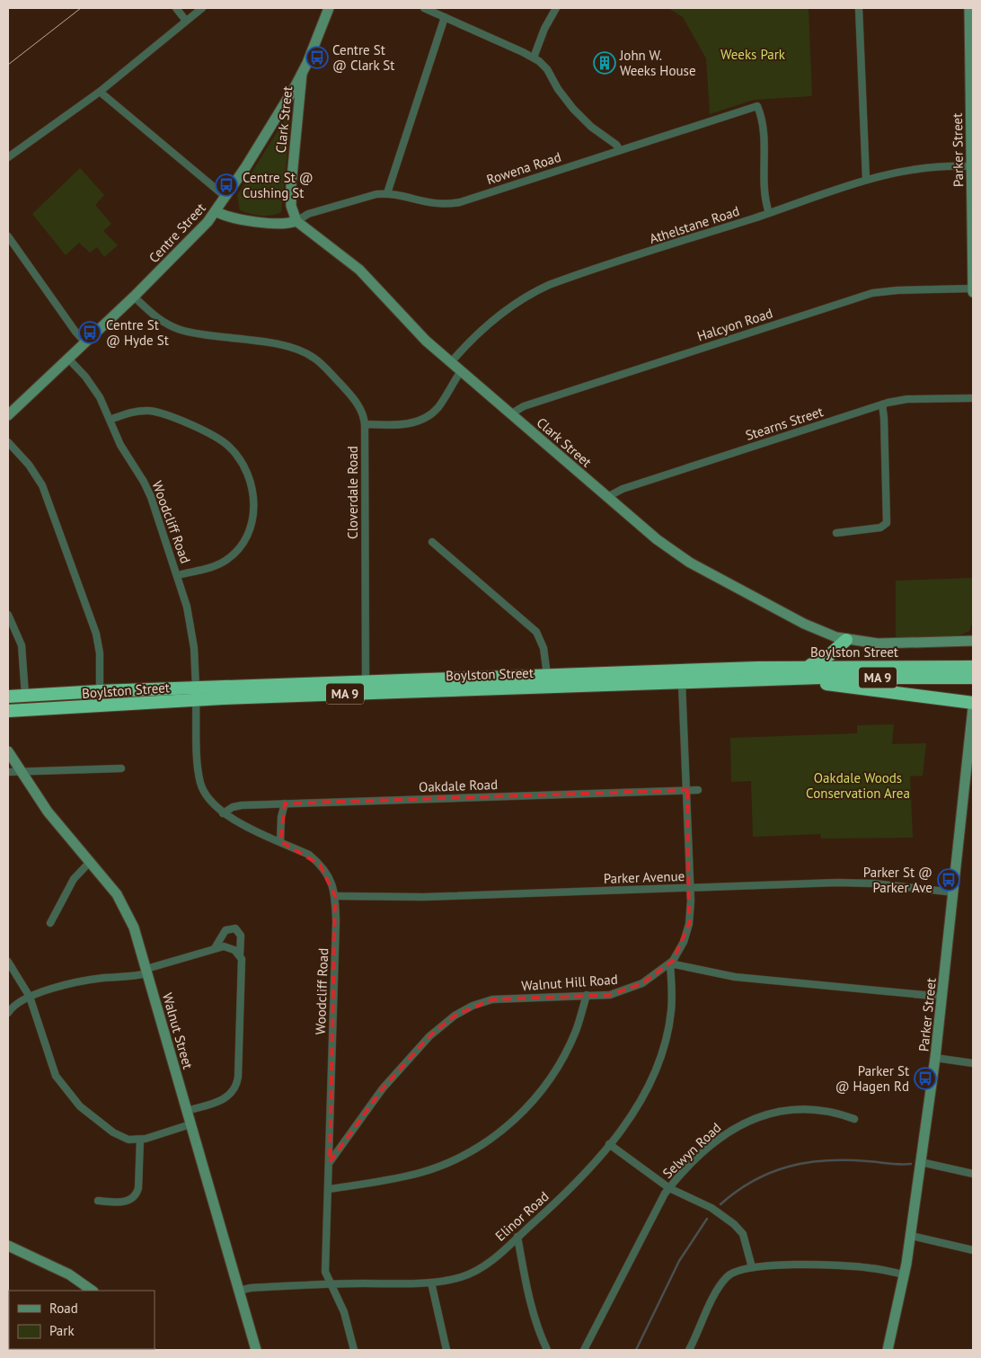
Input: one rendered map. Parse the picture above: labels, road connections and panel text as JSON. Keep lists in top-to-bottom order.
{
  "streets": {
    "highway": ["Boylston Street", "MA 9"],
    "main road": [
      "Clark Street",
      "Parker Street",
      "Centre Street",
      "Walnut Street"
    ],
    "street": [
      "Rowena Road",
      "Athelstane Road",
      "Halcyon Road",
      "Stearns Street",
      "Cloverdale Road",
      "Woodcliff Road",
      "Oakdale Road",
      "Parker Avenue",
      "Walnut Hill Road",
      "Selwyn Road",
      "Elinor Road"
    ]
  },
  "crossings": [
    ["Clark Street", "Rowena Road"],
    ["Clark Street", "Athelstane Road"],
    ["Clark Street", "Centre Street"],
    ["Clark Street", "Halcyon Road"],
    ["Clark Street", "Stearns Street"],
    ["Clark Street", "Boylston Street"],
    ["Parker Street", "Athelstane Road"],
    ["Parker Street", "Halcyon Road"],
    ["Parker Street", "Parker Avenue"],
    ["Rowena Road", "Athelstane Road"],
    ["Centre Street", "Woodcliff Road"],
    ["Cloverdale Road", "Boylston Street"],
    ["Woodcliff Road", "Boylston Street"],
    ["Woodcliff Road", "Oakdale Road"],
    ["Woodcliff Road", "Parker Avenue"],
    ["Woodcliff Road", "Walnut Hill Road"],
    ["Woodcliff Road", "Elinor Road"],
    ["Boylston Street", "Walnut Hill Road"],
    ["Oakdale Road", "Walnut Hill Road"],
    ["Parker Avenue", "Walnut Hill Road"],
    ["Walnut Hill Road", "Elinor Road"],
    ["Walnut Street", "Elinor Road"]
  ],
  "parks": ["Weeks Park", "Oakdale Woods Conservation Area"],
  "places": {
    "bus stop": [
      "Centre St @ Clark St",
      "Centre St @ Cushing St",
      "Centre St @ Hyde St",
      "Parker St @ Parker Ave",
      "Parker St @ Hagen Rd"
    ],
    "building": ["John W. Weeks House"]
  },
  "legend": ["Road", "Park"]
}
